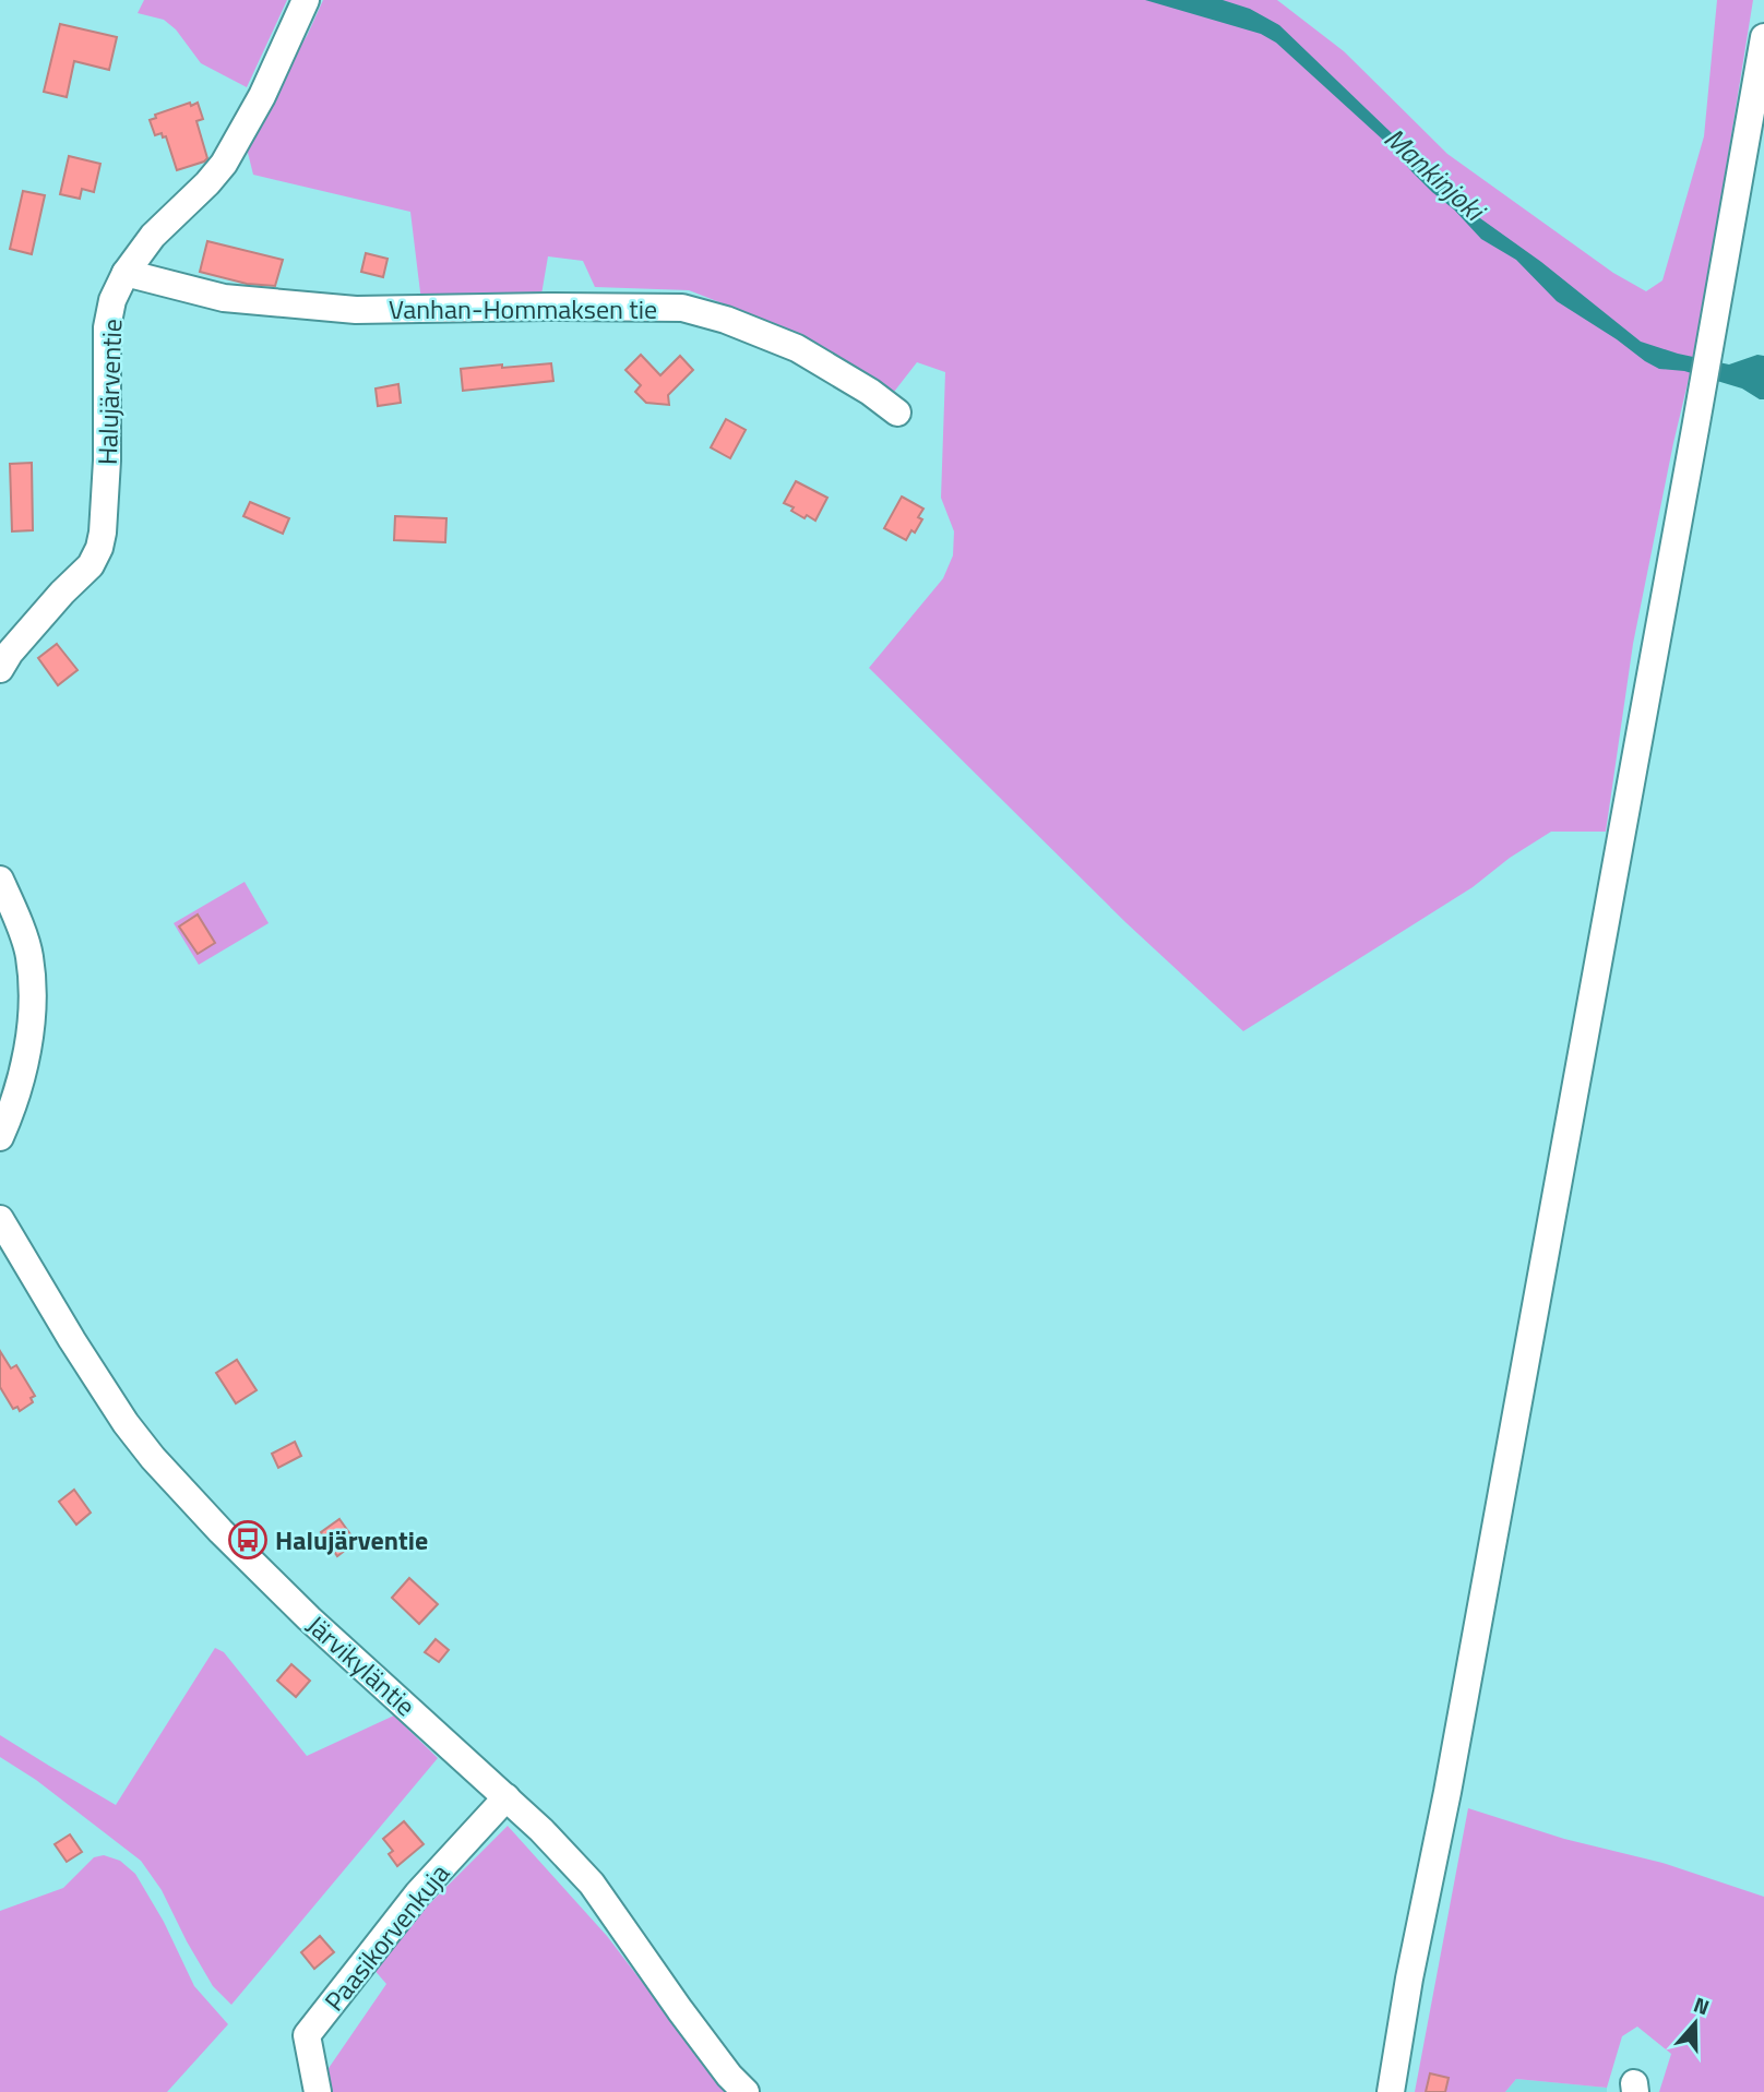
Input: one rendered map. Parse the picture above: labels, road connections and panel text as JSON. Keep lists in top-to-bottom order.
{
  "streets": {
    "street": [
      "Vanhan-Hommaksen tie",
      "Halujärventie",
      "Järvikyläntie",
      "Paasikorvenkuja"
    ]
  },
  "crossings": [
    ["Vanhan-Hommaksen tie", "Halujärventie"],
    ["Järvikyläntie", "Paasikorvenkuja"]
  ],
  "water": ["Mankinjoki"],
  "places": {
    "bus stop": ["Halujärventie"]
  },
  "north": "top"
}
